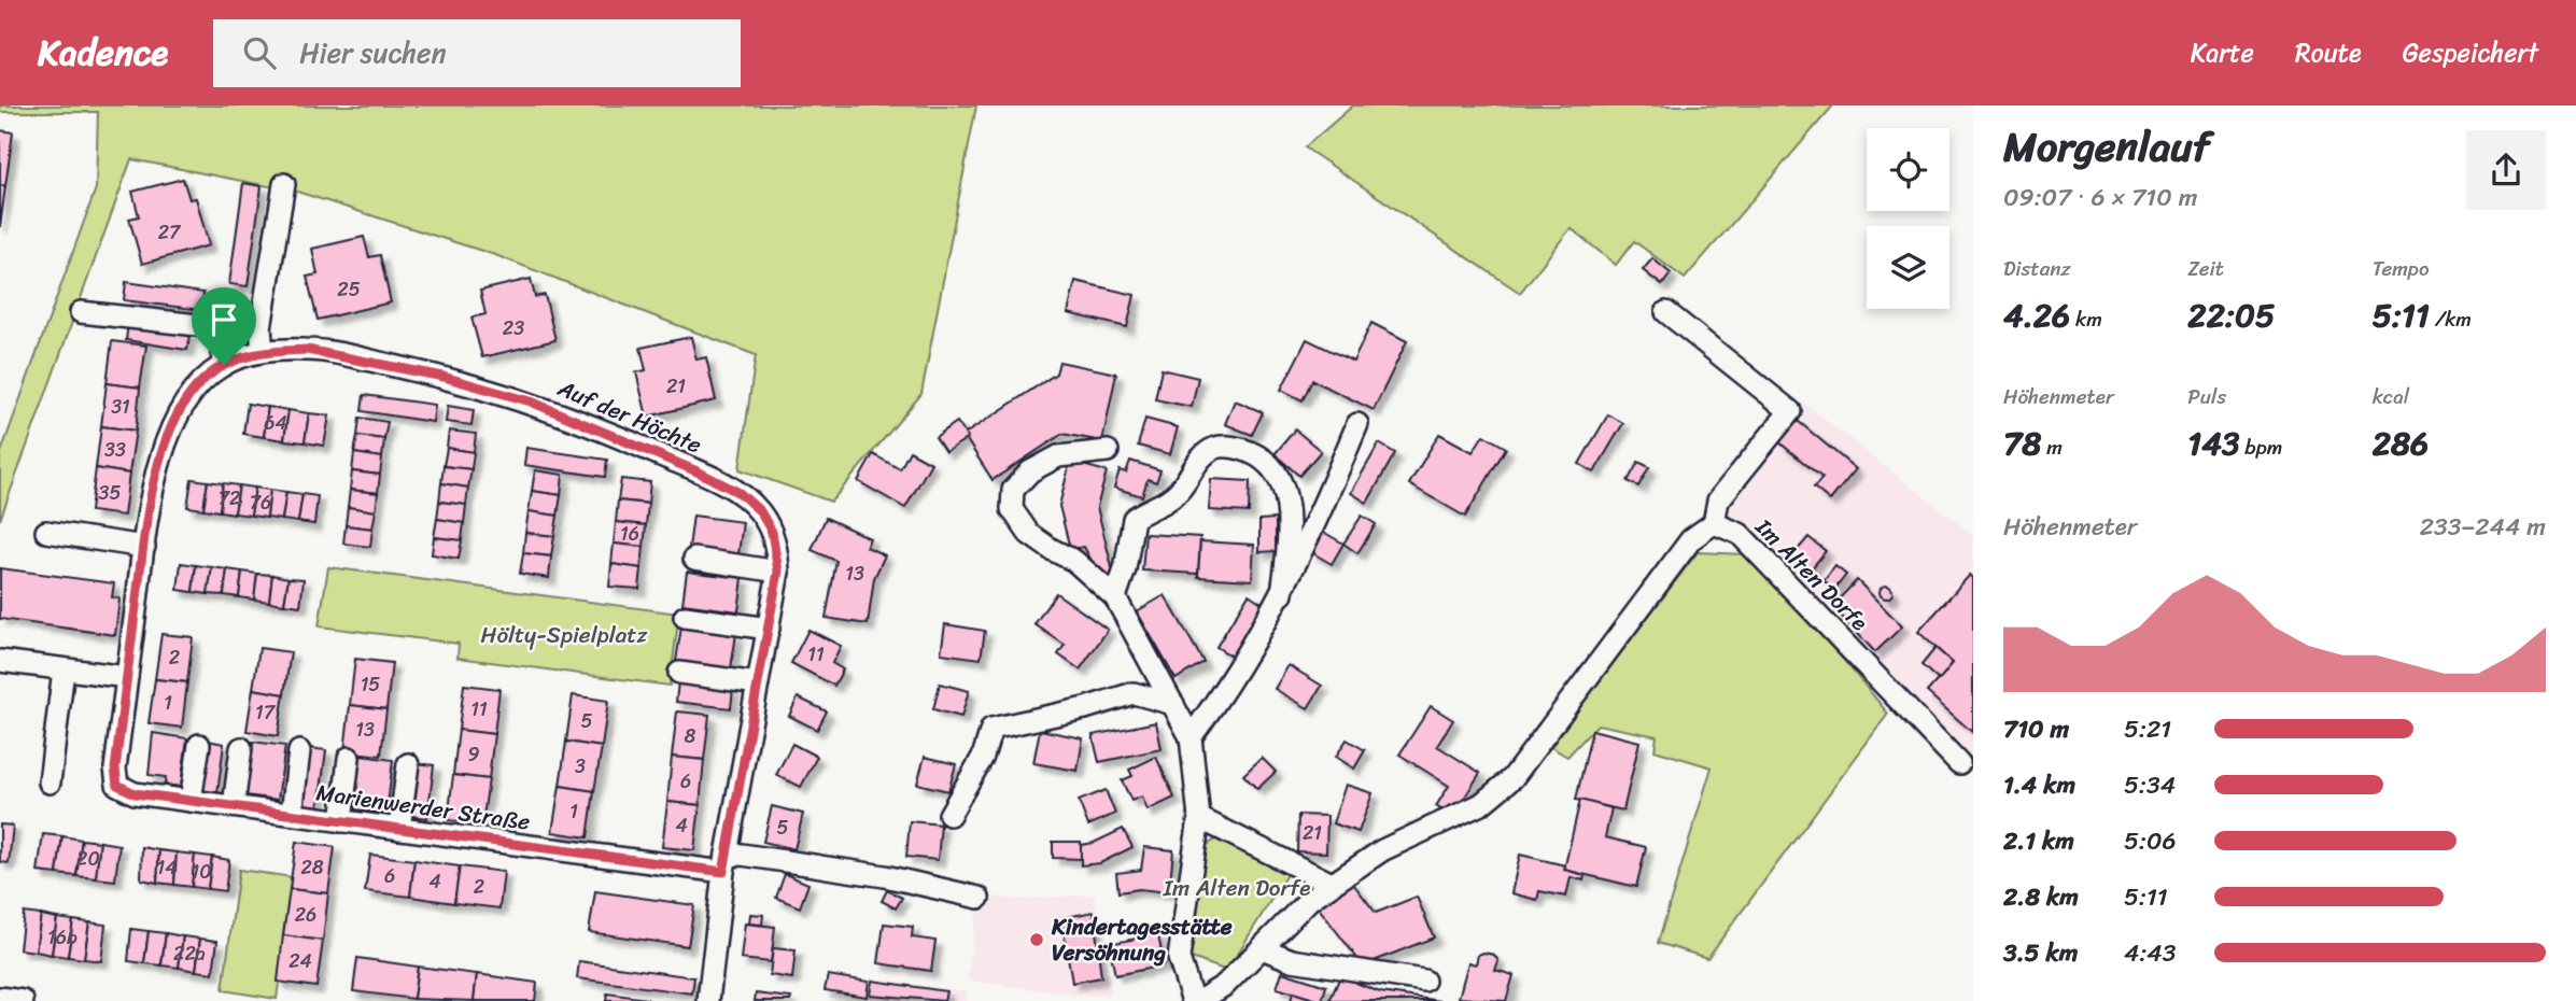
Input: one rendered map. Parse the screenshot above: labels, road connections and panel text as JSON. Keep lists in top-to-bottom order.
{
  "streets": {
    "street": ["Auf der Höchte", "Im Alten Dorfe", "Marienwerder Straße"]
  },
  "crossings": [
    ["Auf der Höchte", "Marienwerder Straße"]
  ],
  "parks": ["Hölty-Spielplatz", "Im Alten Dorfe"],
  "places": ["Kindertagesstätte Versöhnung"],
  "house_numbers": [
    "27",
    "25",
    "23",
    "21",
    "31",
    "64",
    "33",
    "35",
    "72",
    "76",
    "16",
    "13",
    "11",
    "2",
    "15",
    "1",
    "11",
    "17",
    "5",
    "13",
    "8",
    "9",
    "3",
    "6",
    "1",
    "4",
    "5",
    "21",
    "20",
    "14",
    "28",
    "10",
    "6",
    "4",
    "2",
    "26",
    "16b",
    "22a",
    "24"
  ],
  "page": {
    "header": "Kadence",
    "search": "Hier suchen",
    "nav": ["Karte", "Route", "Gespeichert"],
    "heading": ["Morgenlauf", "09:07 · 6 × 710 m"],
    "stats": [
      ["Distanz", "4.26 km"],
      ["Zeit", "22:05"],
      ["Tempo", "5:11 /km"],
      ["Höhenmeter", "78 m"],
      ["Puls", "143 bpm"],
      ["kcal", "286"]
    ],
    "chart": ["Höhenmeter", "233–244 m"],
    "list": [
      {
        "name": "710 m",
        "note": "5:21"
      },
      {
        "name": "1.4 km",
        "note": "5:34"
      },
      {
        "name": "2.1 km",
        "note": "5:06"
      },
      {
        "name": "2.8 km",
        "note": "5:11"
      },
      {
        "name": "3.5 km",
        "note": "4:43"
      }
    ]
  }
}
